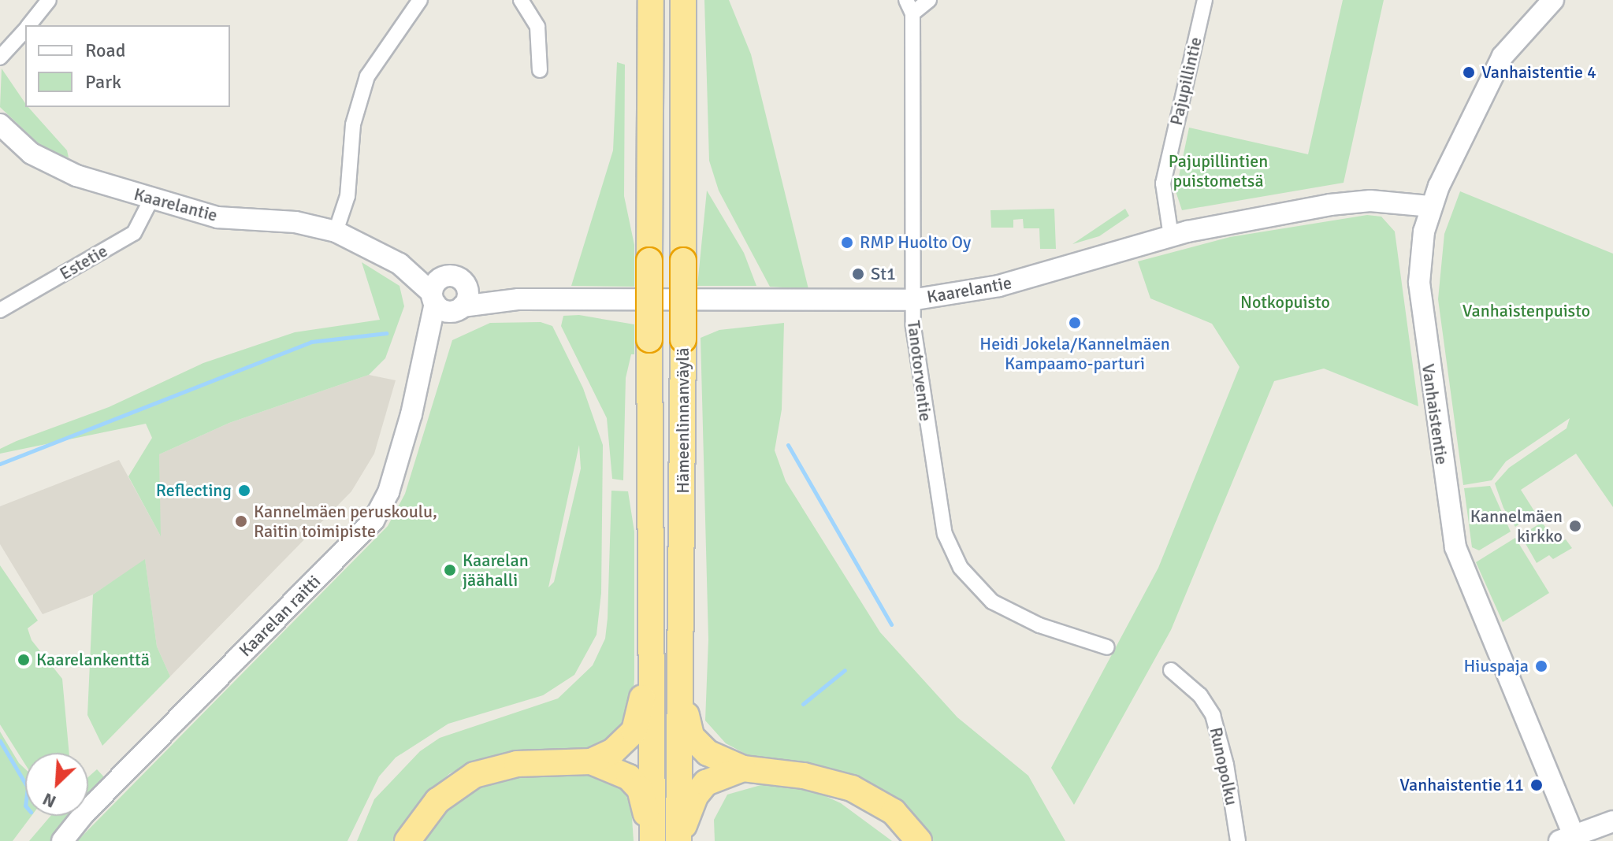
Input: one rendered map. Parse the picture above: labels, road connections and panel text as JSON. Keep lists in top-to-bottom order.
{
  "streets": {
    "highway": ["Hämeenlinnanväylä"],
    "main road": ["Kaarelantie", "Vanhaistentie", "Kaarelan raitti"],
    "street": [
      "Pajupillintie",
      "Estetie",
      "Tanotorventie",
      "Runopolku"
    ]
  },
  "crossings": [
    ["Pajupillintie", "Kaarelantie"],
    ["Kaarelantie", "Estetie"],
    ["Kaarelantie", "Tanotorventie"],
    ["Kaarelantie", "Vanhaistentie"],
    ["Kaarelantie", "Kaarelan raitti"]
  ],
  "parks": ["Pajupillintien puistometsä", "Notkopuisto", "Vanhaistenpuisto"],
  "places": [
    "Vanhaistentie 4",
    "RMP Huolto Oy",
    "St1",
    "Heidi Jokela/Kannelmäen Kampaamo-parturi",
    "Reflecting",
    "Kannelmäen peruskoulu, Raitin toimipiste",
    "Kannelmäen kirkko",
    "Kaarelan jäähalli",
    "Kaarelankenttä",
    "Hiuspaja",
    "Vanhaistentie 11"
  ],
  "legend": ["Road", "Park"],
  "north": "bottom left"
}
